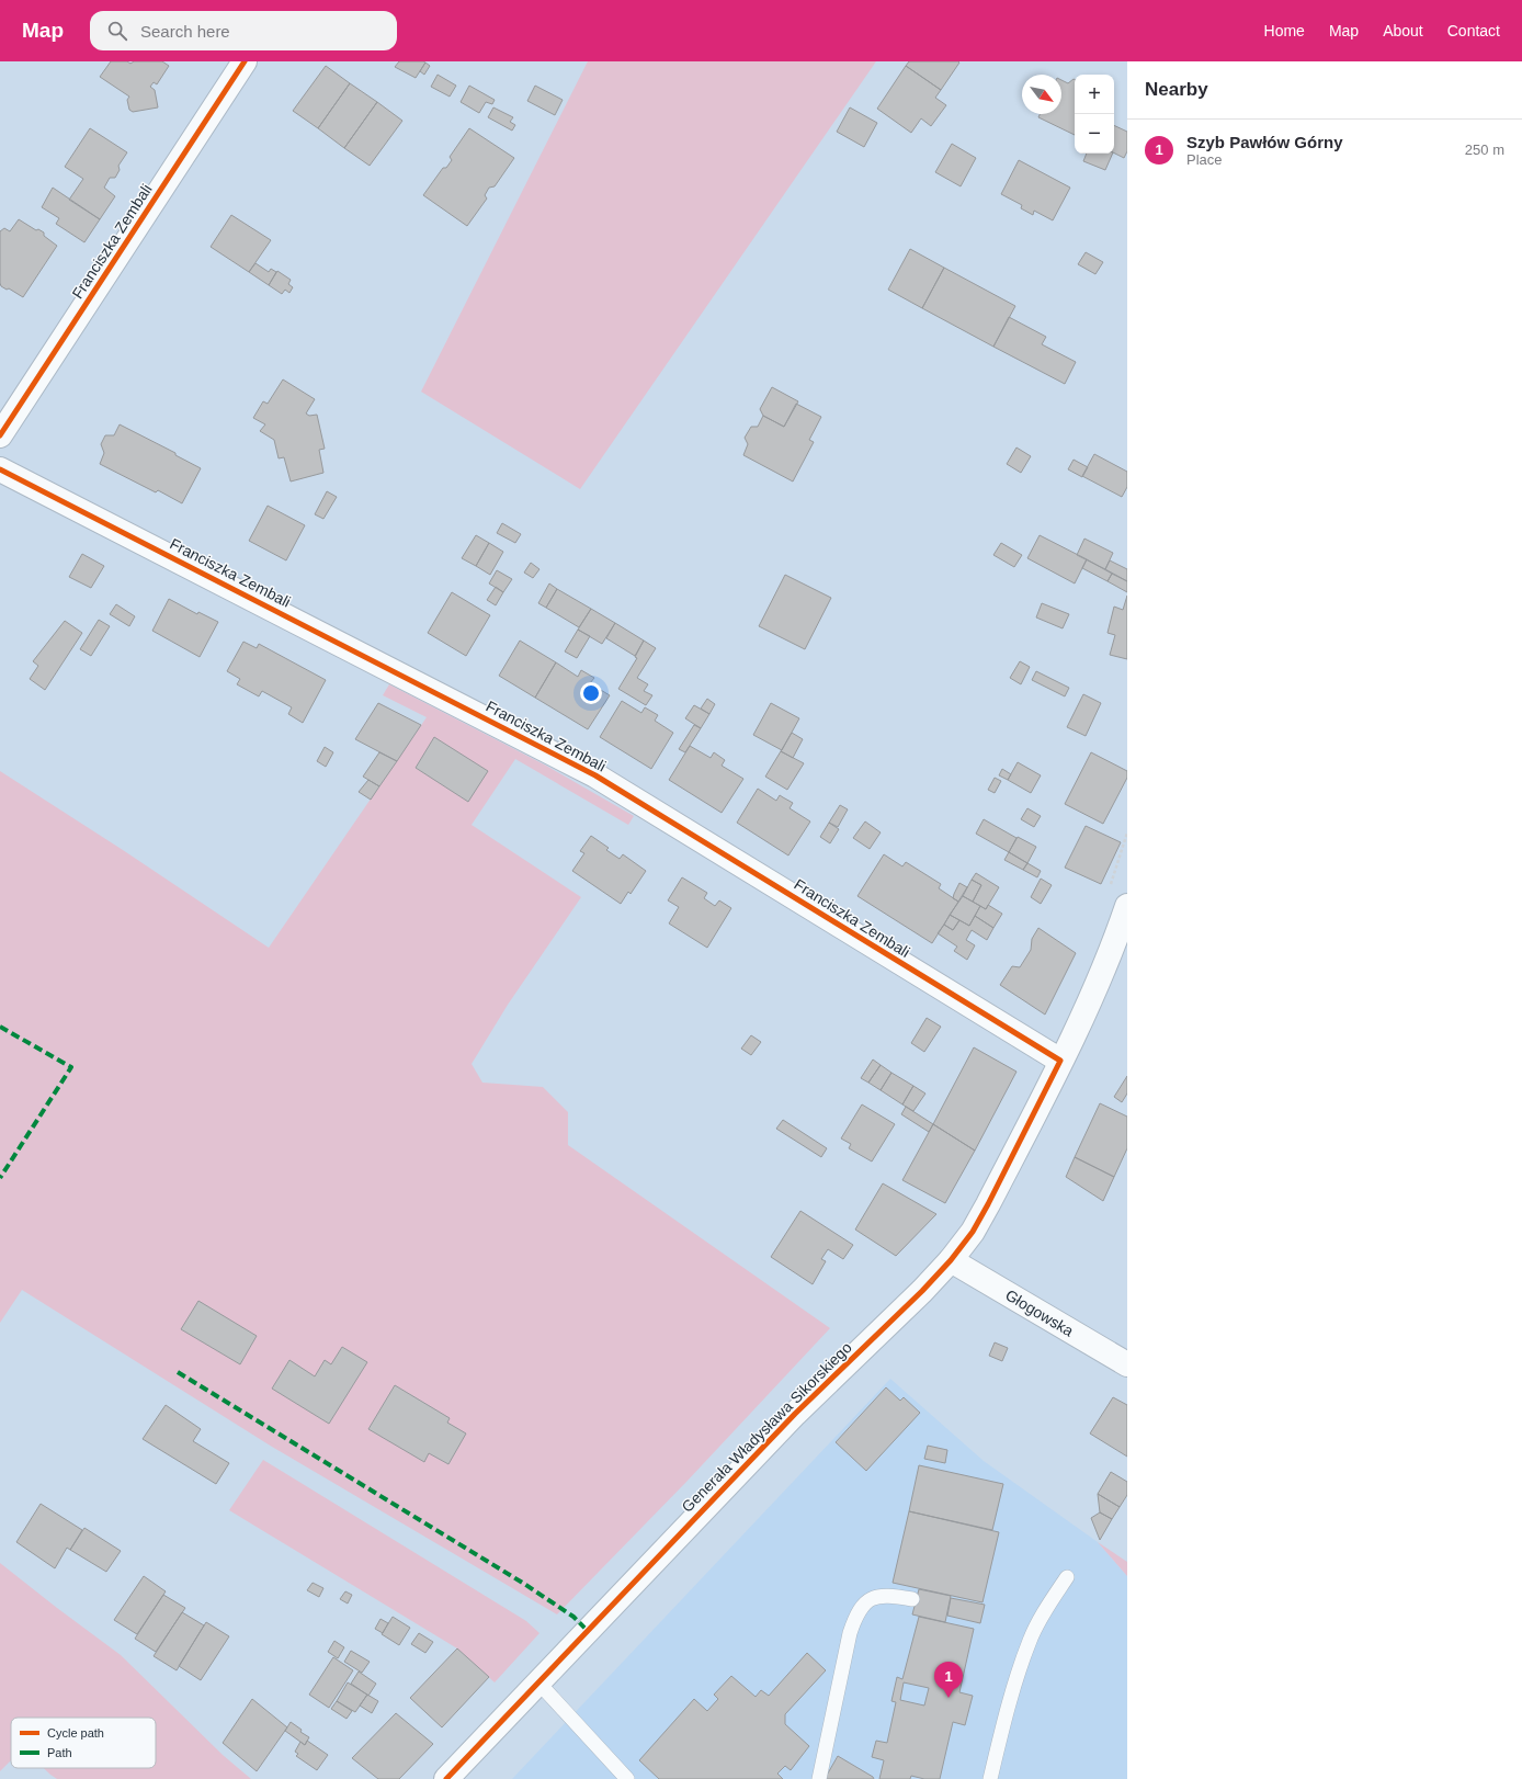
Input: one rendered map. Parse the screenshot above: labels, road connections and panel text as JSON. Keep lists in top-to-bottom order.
{
  "streets": {
    "street": ["Franciszka Zembali", "Głogowska", "Generała Władysława Sikorskiego"]
  },
  "crossings": [
    ["Franciszka Zembali", "Generała Władysława Sikorskiego"],
    ["Głogowska", "Generała Władysława Sikorskiego"]
  ],
  "legend": ["Cycle path", "Path"],
  "north": "bottom right",
  "page": {
    "header": "Map",
    "search": "Search here",
    "nav": [
      "Home",
      "Map",
      "About",
      "Contact"
    ],
    "heading": "Nearby",
    "map_buttons": ["+", "−"],
    "list": [
      {
        "mark": "1",
        "name": "Szyb Pawłów Górny",
        "note": "Place",
        "value": "250 m"
      }
    ],
    "pins": "1"
  }
}
